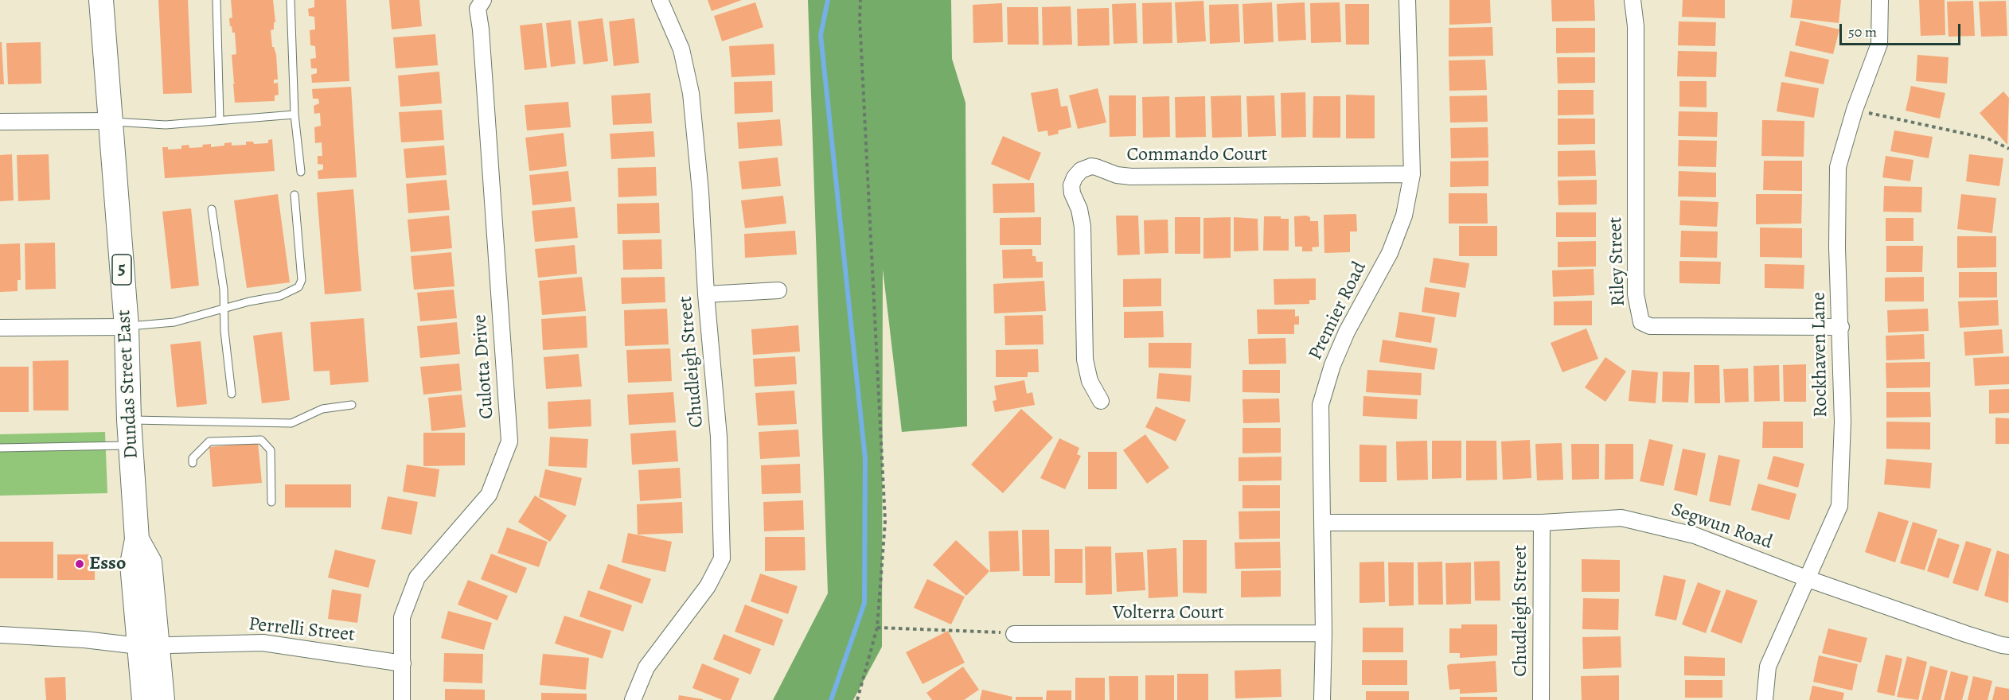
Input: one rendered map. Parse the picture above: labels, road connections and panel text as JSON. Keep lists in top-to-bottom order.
{
  "streets": {
    "main road": ["5", "Dundas Street East"],
    "street": [
      "Commando Court",
      "Riley Street",
      "Premier Road",
      "Rockhaven Lane",
      "Chudleigh Street",
      "Culotta Drive",
      "Segwun Road",
      "Volterra Court",
      "Perrelli Street"
    ]
  },
  "crossings": [
    ["Commando Court", "Premier Road"],
    ["Riley Street", "Rockhaven Lane"],
    ["Premier Road", "Segwun Road"],
    ["Premier Road", "Volterra Court"],
    ["Rockhaven Lane", "Segwun Road"],
    ["Chudleigh Street", "Segwun Road"],
    ["Culotta Drive", "Perrelli Street"],
    ["Dundas Street East", "Perrelli Street"]
  ],
  "places": ["Esso"],
  "scale_bar": "50 m"
}
